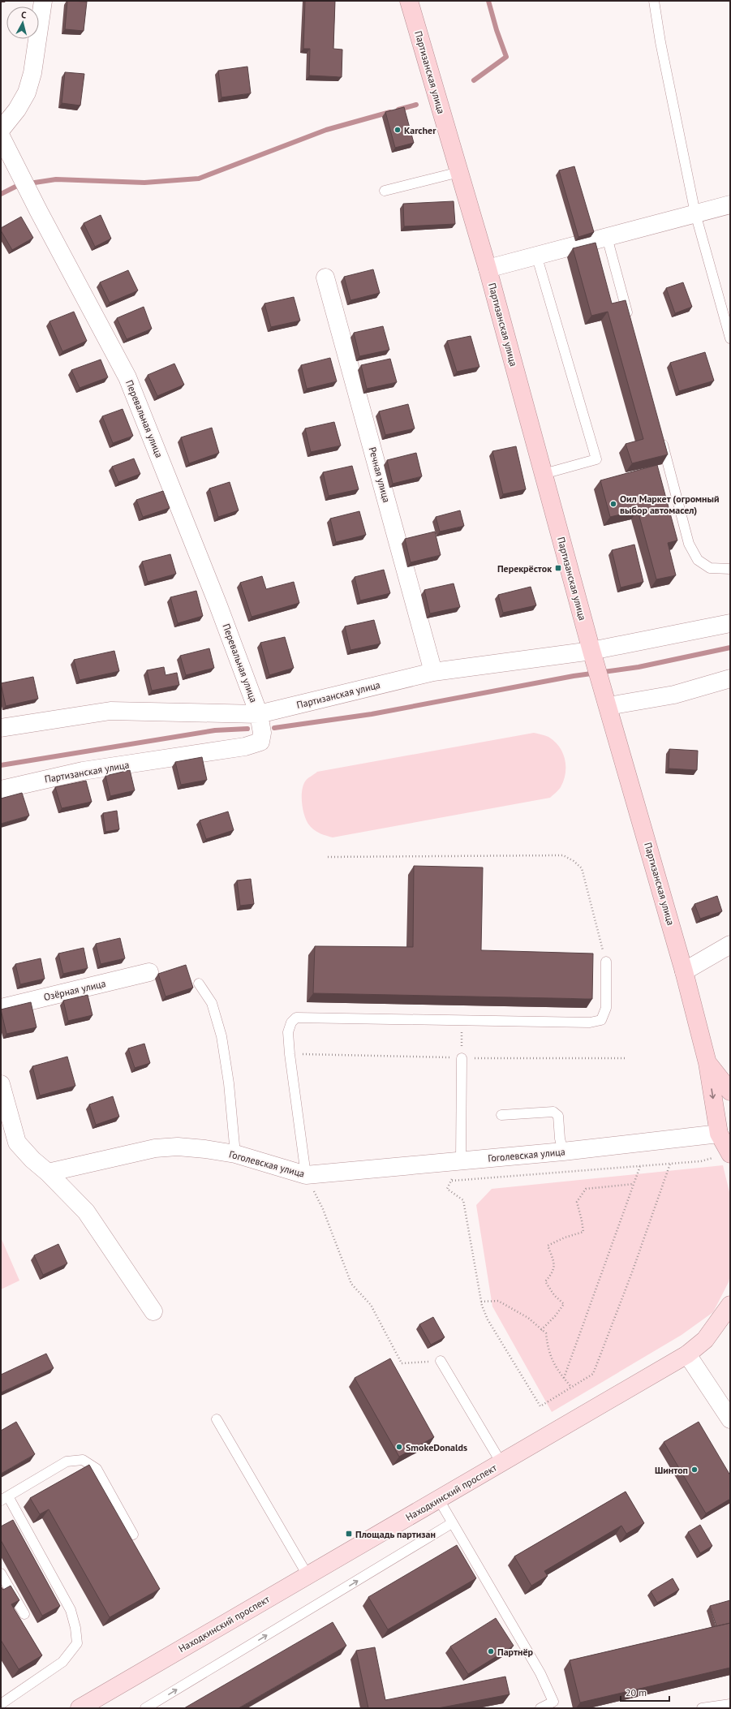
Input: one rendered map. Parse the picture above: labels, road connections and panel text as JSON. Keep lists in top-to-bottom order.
{
  "streets": {
    "highway": ["Партизанская улица"],
    "main road": ["Находкинский проспект"],
    "street": [
      "Перевальная улица",
      "Речная улица",
      "Озёрная улица",
      "Гоголевская улица"
    ]
  },
  "crossings": [
    ["Партизанская улица", "Перевальная улица"],
    ["Партизанская улица", "Речная улица"],
    ["Партизанская улица", "Гоголевская улица"]
  ],
  "places": {
    "other": [
      "Karcher",
      "Оил Маркет (огромный выбор автомасел)",
      "SmokeDonalds",
      "Шинтоп",
      "Партнёр"
    ],
    "transit": ["Перекрёсток", "Площадь партизан"]
  },
  "scale_bar": "20 m",
  "north": "top"
}
